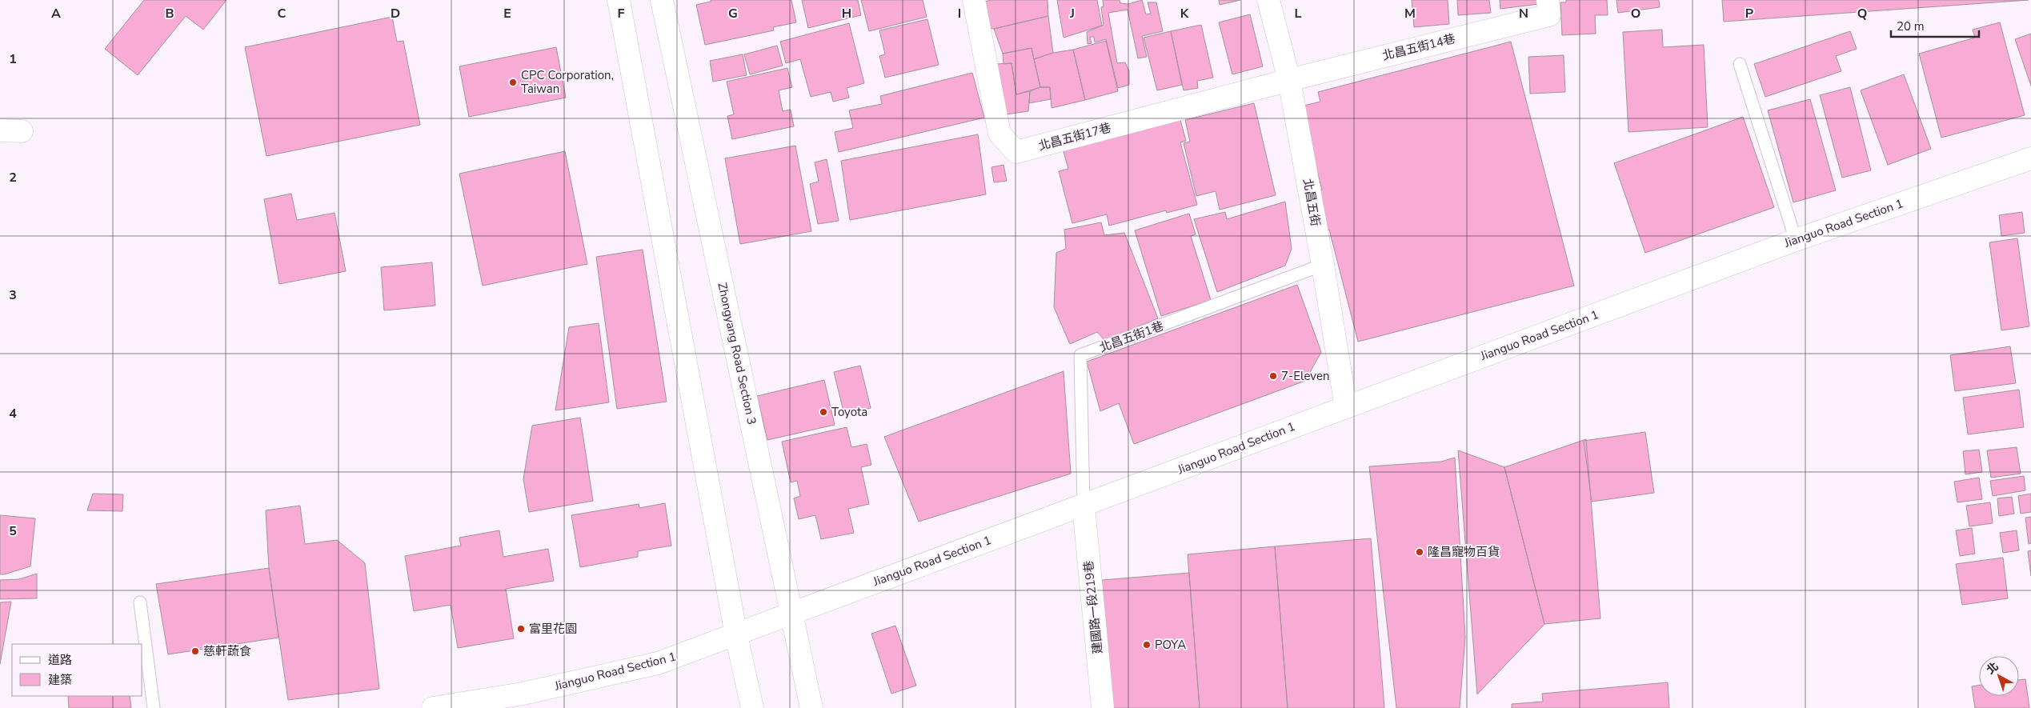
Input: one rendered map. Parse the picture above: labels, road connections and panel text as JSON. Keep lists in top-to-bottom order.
{
  "streets": {
    "street": [
      "北昌五街14巷",
      "北昌五街17巷",
      "北昌五街",
      "Jianguo Road Section 1",
      "Zhongyang Road Section 3",
      "建國路一段219巷"
    ],
    "lane": ["北昌五街1巷"]
  },
  "crossings": [
    ["北昌五街14巷", "北昌五街17巷"],
    ["北昌五街14巷", "北昌五街"],
    ["北昌五街17巷", "北昌五街"],
    ["北昌五街", "Jianguo Road Section 1"],
    ["北昌五街", "北昌五街1巷"],
    ["Jianguo Road Section 1", "北昌五街1巷"],
    ["Jianguo Road Section 1", "Zhongyang Road Section 3"],
    ["Jianguo Road Section 1", "建國路一段219巷"],
    ["北昌五街1巷", "建國路一段219巷"]
  ],
  "places": [
    "CPC Corporation, Taiwan",
    "7-Eleven",
    "Toyota",
    "隆昌寵物百貨",
    "富里花園",
    "POYA",
    "慈軒蔬食"
  ],
  "legend": ["道路", "建築"],
  "scale_bar": "20 m",
  "north": "top left",
  "grid": {
    "columns": [
      "A",
      "B",
      "C",
      "D",
      "E",
      "F",
      "G",
      "H",
      "I",
      "J",
      "K",
      "L",
      "M",
      "N",
      "O",
      "P",
      "Q"
    ],
    "rows": [
      "1",
      "2",
      "3",
      "4",
      "5"
    ]
  }
}
